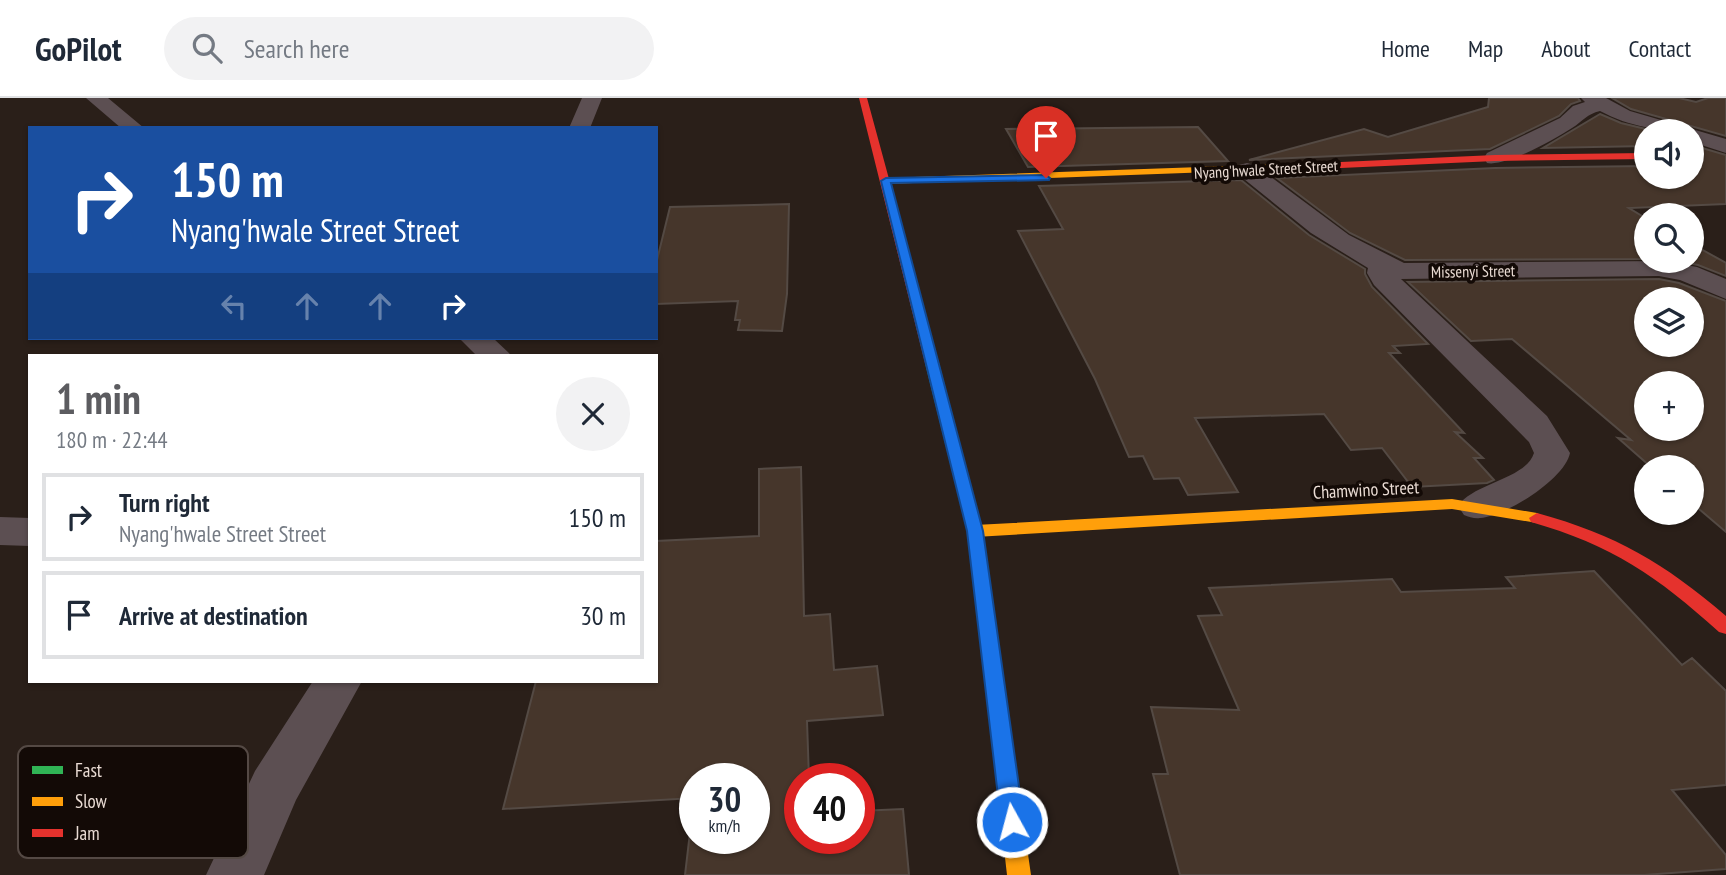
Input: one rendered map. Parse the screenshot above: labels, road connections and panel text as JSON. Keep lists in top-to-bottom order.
{
  "streets": {
    "street": ["Nyang'hwale Street Street", "Missenyi Street", "Chamwino Street"]
  },
  "crossings": [
    ["Nyang'hwale Street Street", "Missenyi Street"]
  ],
  "legend": ["Fast", "Slow", "Jam"],
  "page": {
    "header": "GoPilot",
    "search": "Search here",
    "nav": [
      "Home",
      "Map",
      "About",
      "Contact"
    ],
    "map_buttons": ["+", "−"],
    "turn": ["150 m", "Nyang'hwale Street Street"],
    "heading": ["1 min", "180 m · 22:44"],
    "list": [
      {
        "name": "Turn right",
        "note": "Nyang'hwale Street Street",
        "value": "150 m"
      },
      {
        "name": "Arrive at destination",
        "value": "30 m"
      }
    ],
    "speed": "30 km/h",
    "limit": "40"
  }
}
